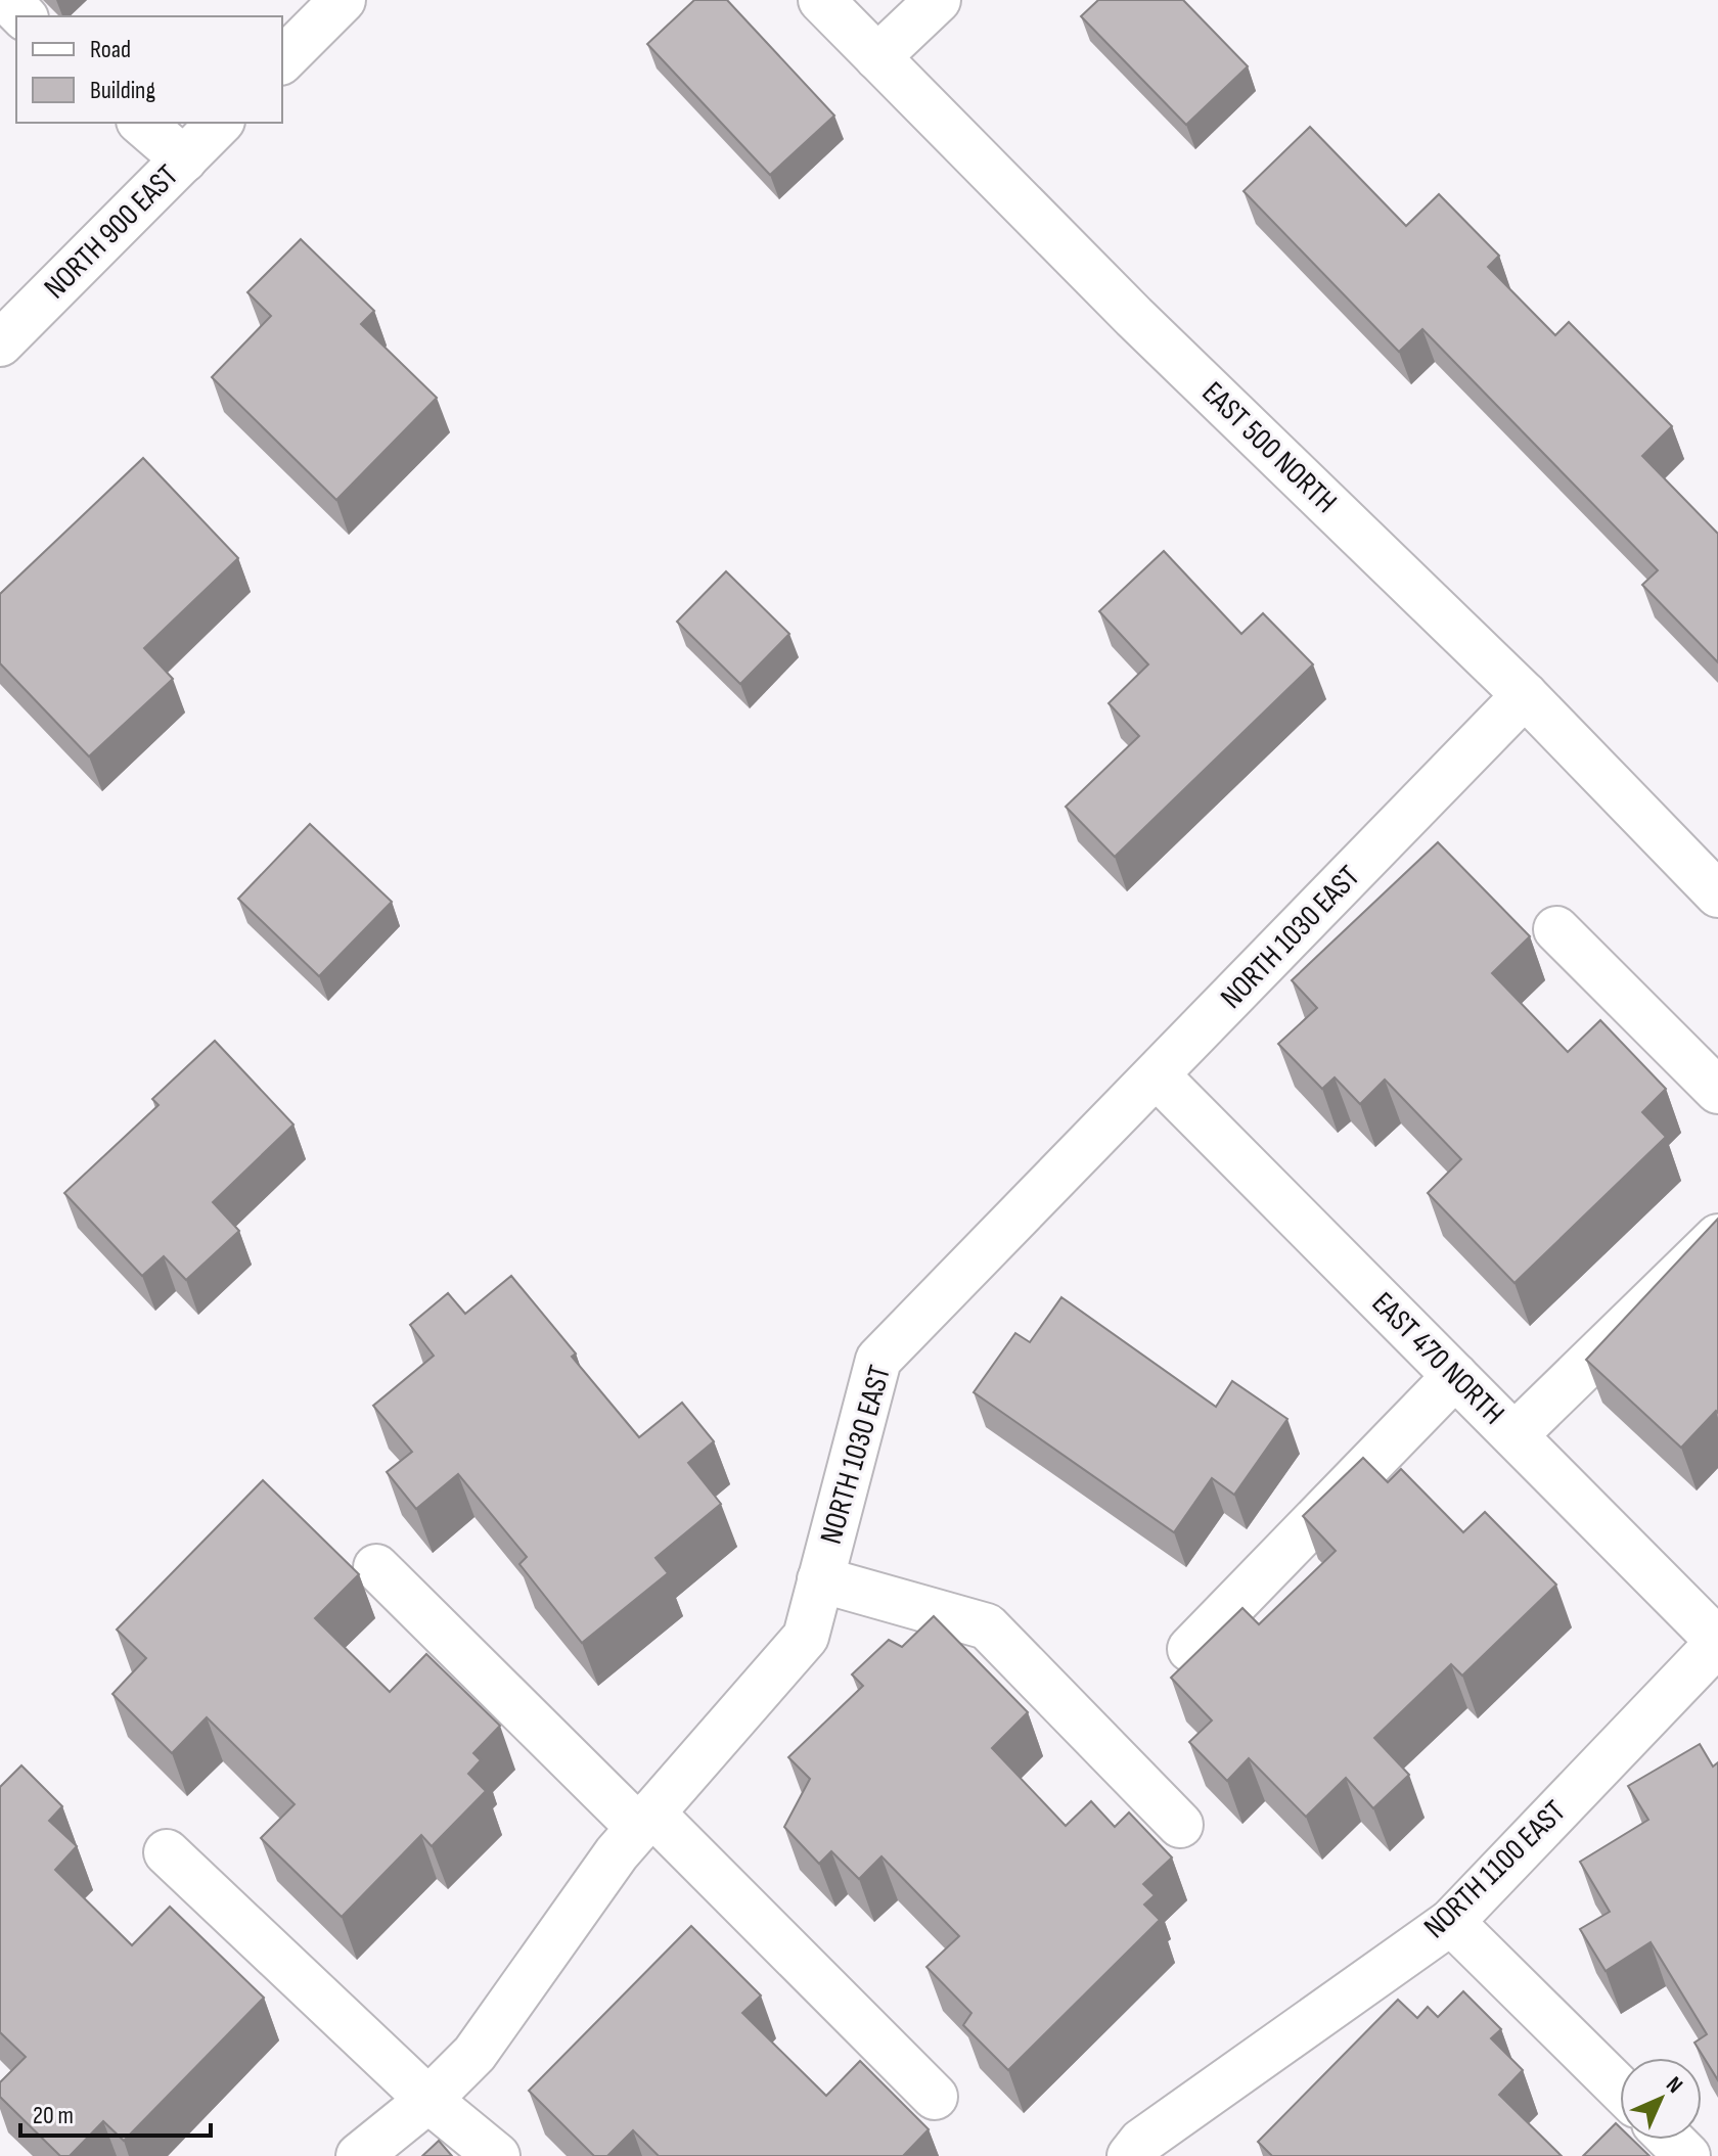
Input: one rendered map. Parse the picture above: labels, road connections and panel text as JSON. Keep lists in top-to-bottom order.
{
  "streets": {
    "street": [
      "NORTH 900 EAST",
      "EAST 500 NORTH",
      "NORTH 1030 EAST",
      "EAST 470 NORTH",
      "NORTH 1100 EAST"
    ]
  },
  "crossings": [
    ["EAST 500 NORTH", "NORTH 1030 EAST"],
    ["NORTH 1030 EAST", "EAST 470 NORTH"],
    ["EAST 470 NORTH", "NORTH 1100 EAST"]
  ],
  "legend": ["Road", "Building"],
  "scale_bar": "20 m",
  "north": "top right"
}
